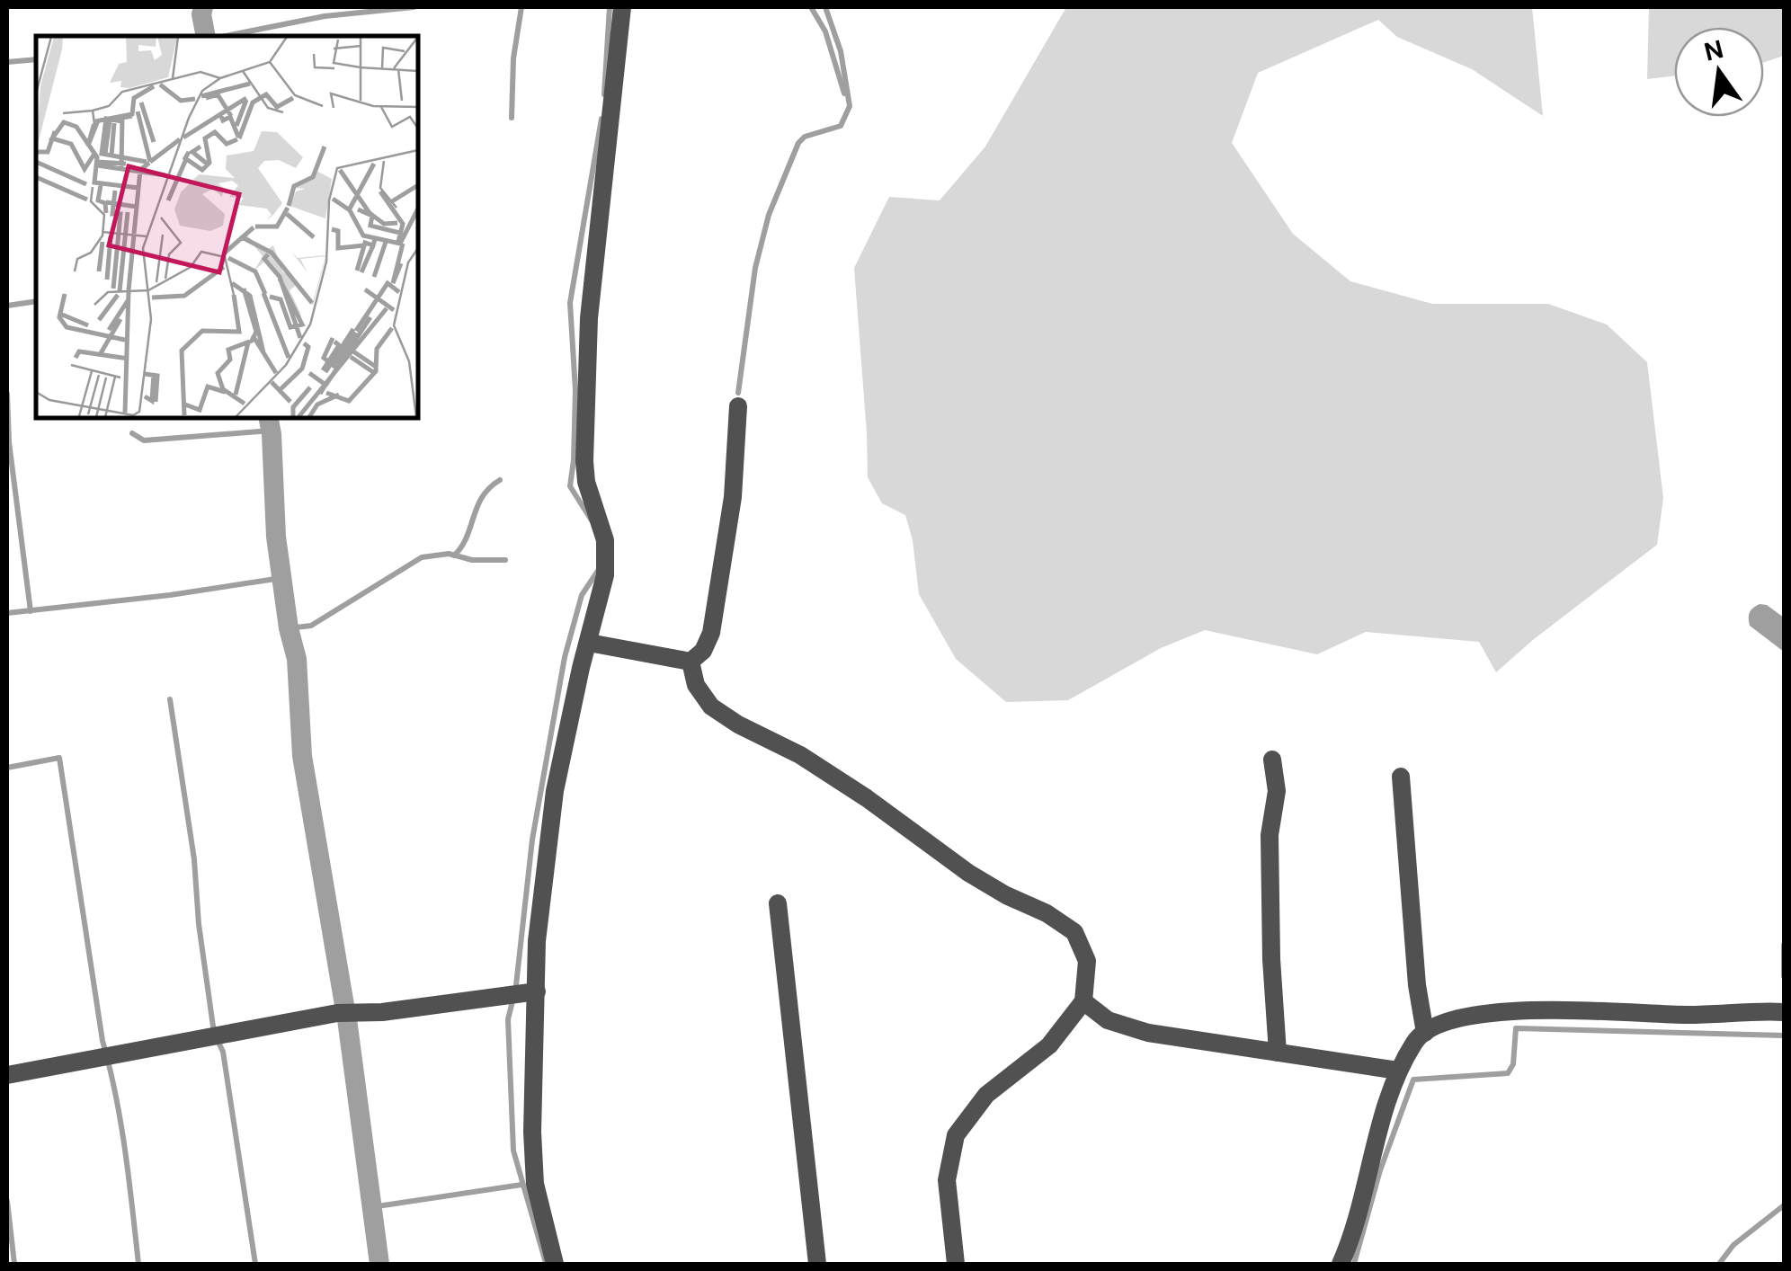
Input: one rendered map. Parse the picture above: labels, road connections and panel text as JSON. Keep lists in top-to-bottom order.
{
  "north": "top"
}
